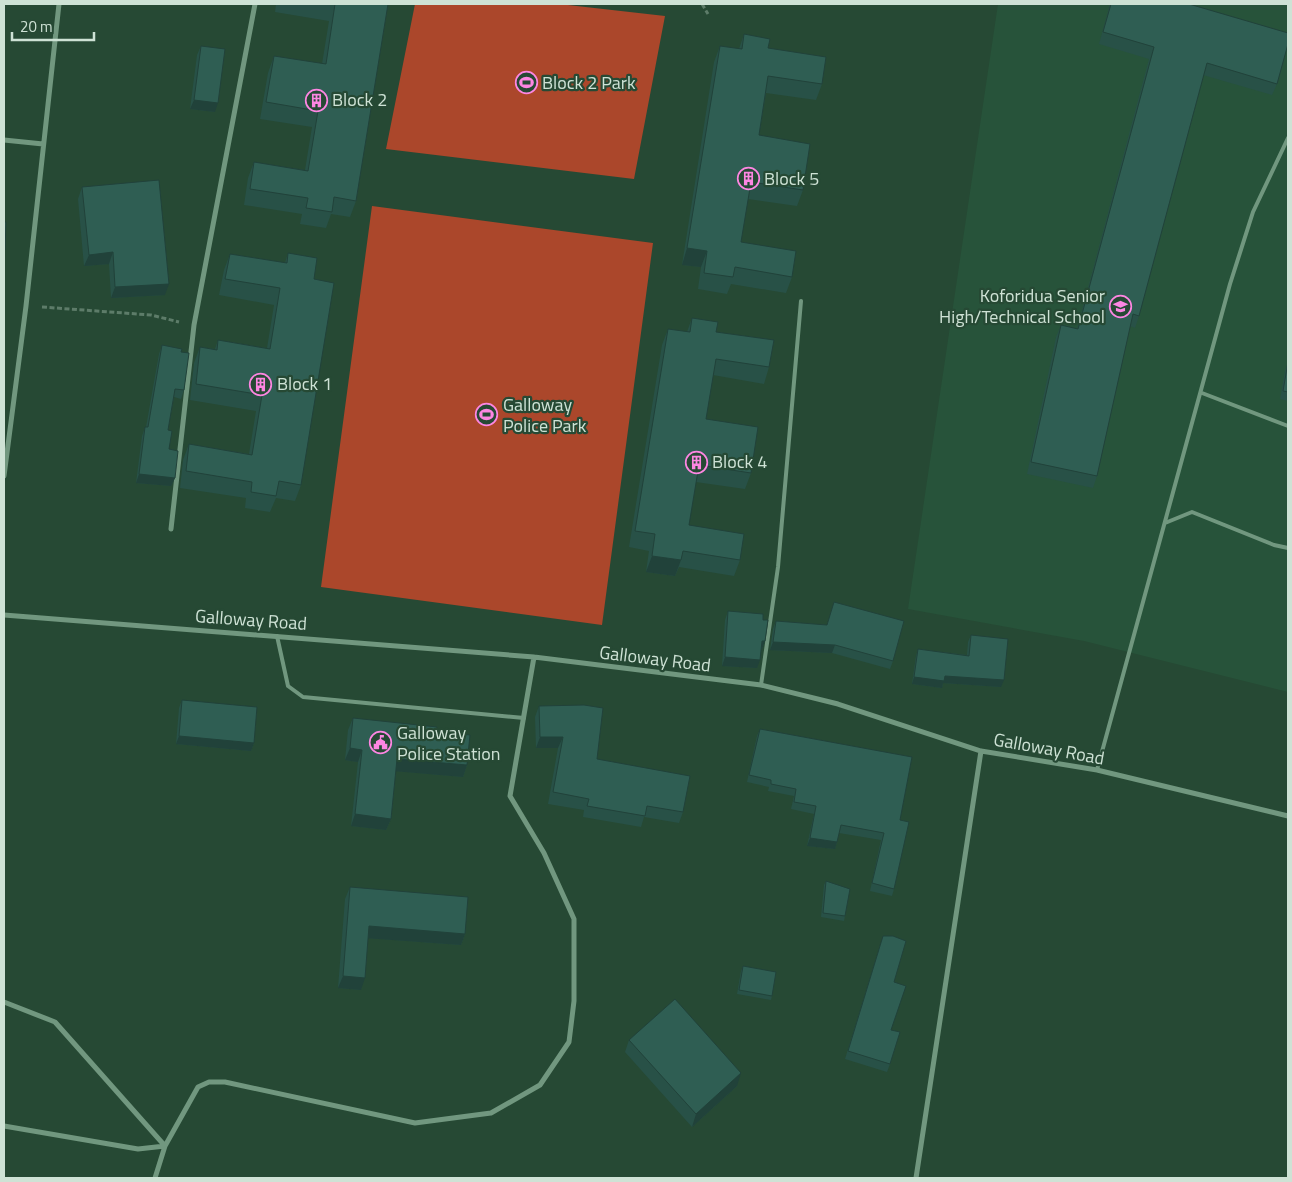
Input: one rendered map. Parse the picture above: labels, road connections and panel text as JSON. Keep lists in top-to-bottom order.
{
  "streets": {
    "street": ["Galloway Road"]
  },
  "places": {
    "sports": ["Block 2 Park", "Galloway Police Park"],
    "building": [
      "Block 2",
      "Block 5",
      "Block 1",
      "Block 4"
    ],
    "school or university": ["Koforidua Senior High/Technical School"],
    "public building": ["Galloway Police Station"]
  },
  "scale_bar": "20 m"
}
